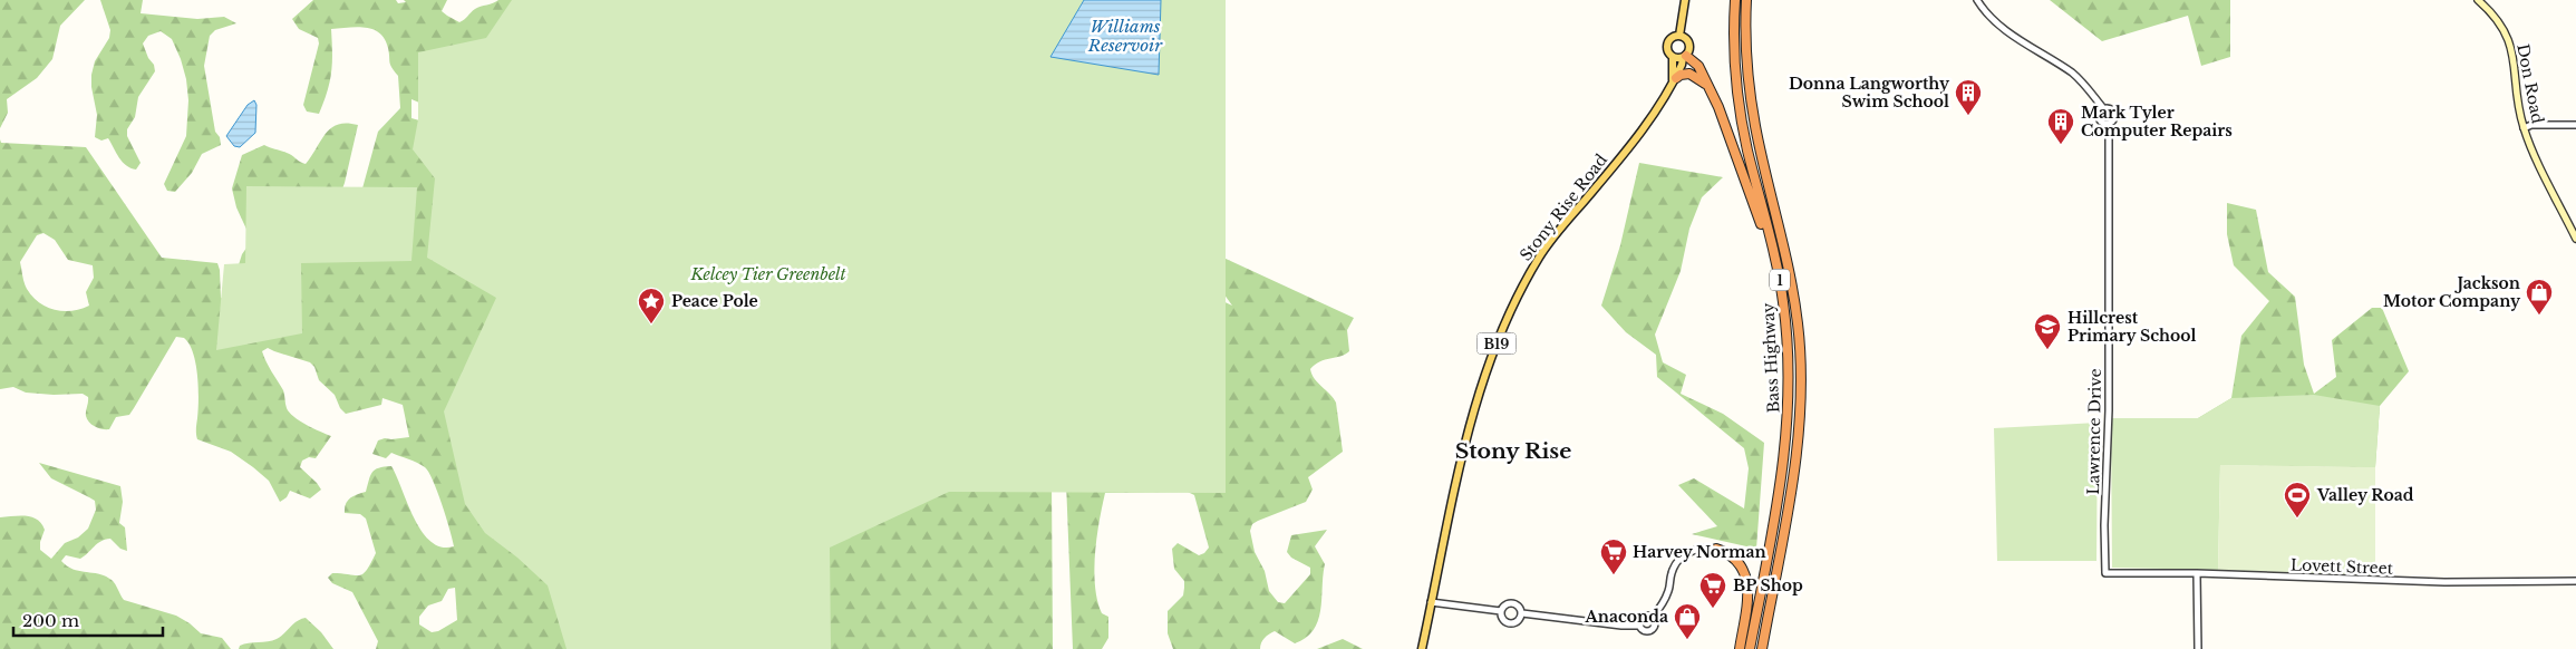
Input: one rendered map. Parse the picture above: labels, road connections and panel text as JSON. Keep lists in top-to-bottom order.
{
  "streets": {
    "highway": ["1", "Bass Highway"],
    "main road": ["Don Road", "Stony Rise Road", "B19"],
    "street": ["Lawrence Drive", "Lovett Street"]
  },
  "crossings": [
    ["Stony Rise Road", "B19"],
    ["Lawrence Drive", "Lovett Street"]
  ],
  "districts": ["Stony Rise"],
  "water": ["Williams Reservoir"],
  "parks": ["Kelcey Tier Greenbelt"],
  "places": {
    "building": ["Donna Langworthy Swim School", "Mark Tyler Computer Repairs"],
    "shop": ["Jackson Motor Company", "Anaconda"],
    "place": ["Peace Pole"],
    "school or university": ["Hillcrest Primary School"],
    "sports": ["Valley Road"],
    "supermarket": ["Harvey Norman", "BP Shop"]
  },
  "scale_bar": "200 m"
}
